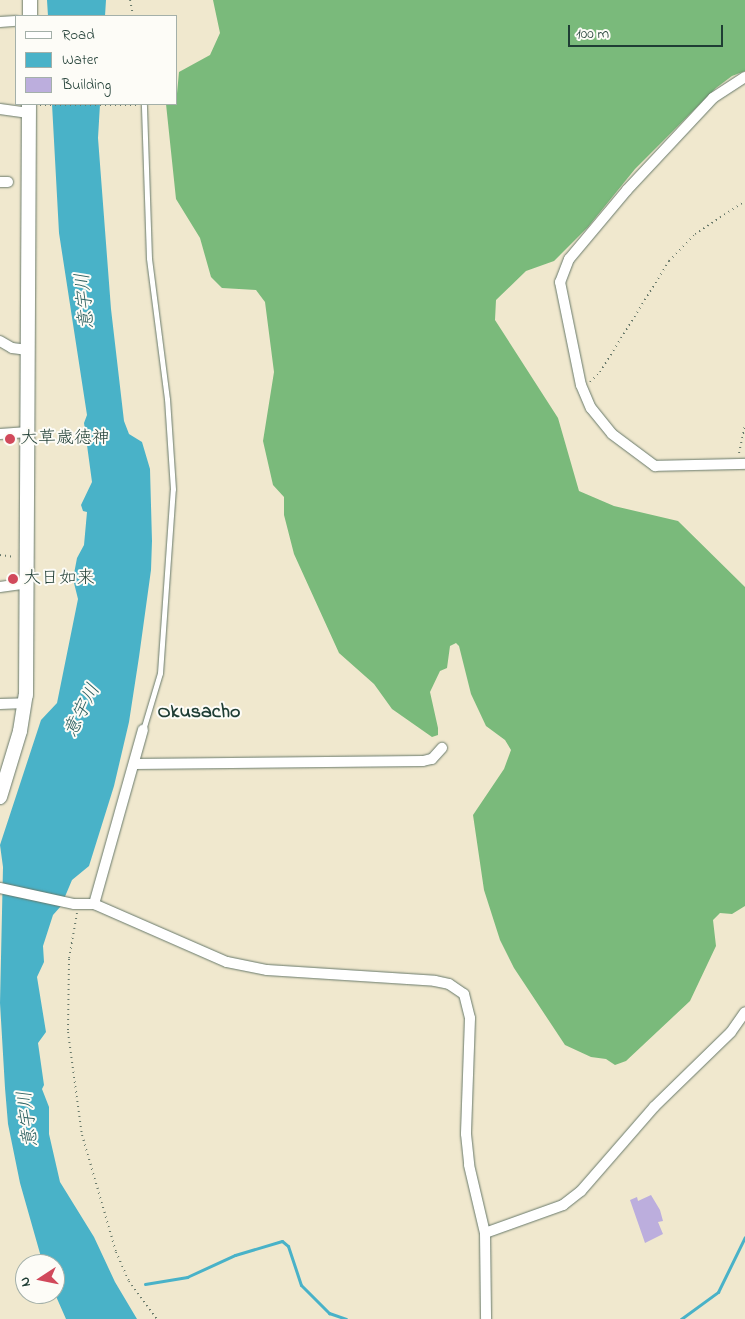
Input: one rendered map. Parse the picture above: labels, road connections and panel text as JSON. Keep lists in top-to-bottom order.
{
  "districts": ["Okusacho"],
  "water": ["意宇川"],
  "places": ["大草歳徳神", "大日如来"],
  "legend": ["Road", "Water", "Building"],
  "scale_bar": "100 m",
  "north": "left"
}
